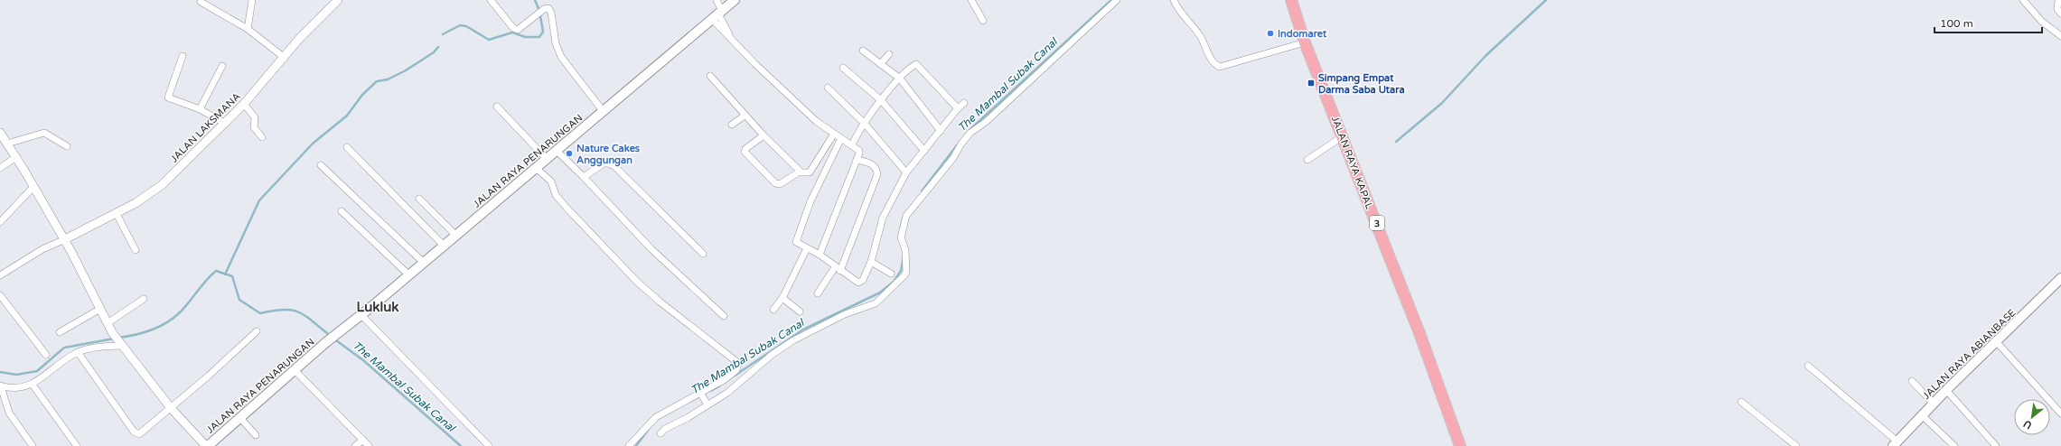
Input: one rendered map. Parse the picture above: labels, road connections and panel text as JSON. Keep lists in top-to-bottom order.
{
  "streets": {
    "highway": ["JALAN RAYA KAPAL", "3"],
    "main road": ["JALAN RAYA PENARUNGAN", "JALAN RAYA ABIANBASE"],
    "street": ["JALAN LAKSMANA"]
  },
  "districts": ["Lukluk"],
  "water": ["The Mambal Subak Canal"],
  "places": {
    "other": ["Indomaret", "Nature Cakes Anggungan"],
    "transit": ["Simpang Empat Darma Saba Utara"]
  },
  "scale_bar": "100 m",
  "north": "bottom left"
}
